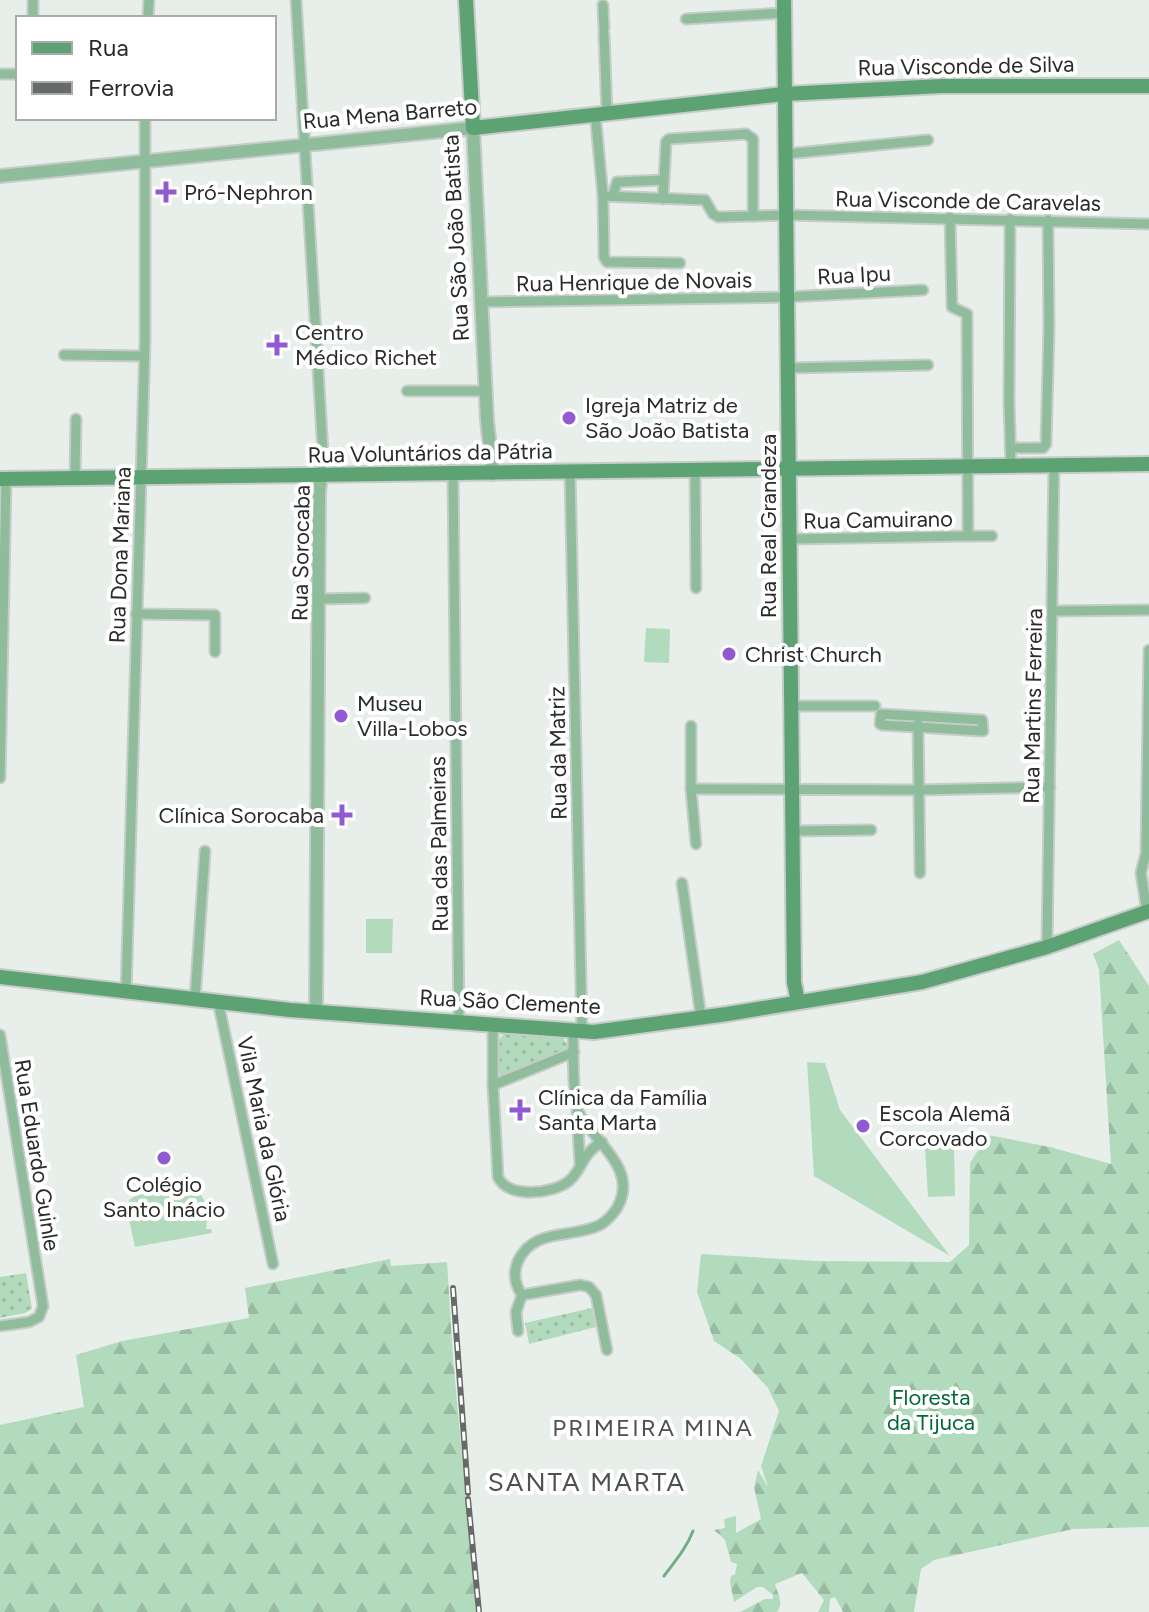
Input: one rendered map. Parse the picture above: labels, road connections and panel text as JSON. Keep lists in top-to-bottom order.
{
  "streets": {
    "main road": [
      "Rua Visconde de Silva",
      "Rua Mena Barreto",
      "Rua São João Batista",
      "Rua Voluntários da Pátria",
      "Rua Real Grandeza",
      "Rua São Clemente"
    ],
    "street": [
      "Rua Visconde de Caravelas",
      "Rua Ipu",
      "Rua Henrique de Novais",
      "Rua Camuirano",
      "Rua Sorocaba",
      "Rua Dona Mariana",
      "Rua Martins Ferreira",
      "Rua da Matriz",
      "Rua das Palmeiras",
      "Vila Maria da Glória",
      "Rua Eduardo Guinle"
    ]
  },
  "crossings": [
    ["Rua Visconde de Silva", "Rua Mena Barreto"],
    ["Rua Visconde de Silva", "Rua Real Grandeza"],
    ["Rua Mena Barreto", "Rua São João Batista"],
    ["Rua Mena Barreto", "Rua Real Grandeza"],
    ["Rua Mena Barreto", "Rua Sorocaba"],
    ["Rua Mena Barreto", "Rua Dona Mariana"],
    ["Rua Visconde de Caravelas", "Rua Camuirano"],
    ["Rua Visconde de Caravelas", "Rua Real Grandeza"],
    ["Rua São João Batista", "Rua Henrique de Novais"],
    ["Rua São João Batista", "Rua Voluntários da Pátria"],
    ["Rua Ipu", "Rua Henrique de Novais"],
    ["Rua Ipu", "Rua Real Grandeza"],
    ["Rua Henrique de Novais", "Rua Real Grandeza"],
    ["Rua Voluntários da Pátria", "Rua Camuirano"],
    ["Rua Voluntários da Pátria", "Rua Real Grandeza"],
    ["Rua Voluntários da Pátria", "Rua Sorocaba"],
    ["Rua Voluntários da Pátria", "Rua Dona Mariana"],
    ["Rua Voluntários da Pátria", "Rua Martins Ferreira"],
    ["Rua Voluntários da Pátria", "Rua da Matriz"],
    ["Rua Voluntários da Pátria", "Rua das Palmeiras"],
    ["Rua Camuirano", "Rua Real Grandeza"],
    ["Rua Real Grandeza", "Rua São Clemente"],
    ["Rua Sorocaba", "Rua São Clemente"],
    ["Rua Dona Mariana", "Rua São Clemente"],
    ["Rua Martins Ferreira", "Rua São Clemente"],
    ["Rua da Matriz", "Rua São Clemente"],
    ["Rua das Palmeiras", "Rua São Clemente"],
    ["Rua São Clemente", "Vila Maria da Glória"]
  ],
  "districts": ["PRIMEIRA MINA", "SANTA MARTA"],
  "parks": ["Floresta da Tijuca"],
  "places": {
    "health": [
      "Pró-Nephron",
      "Centro Médico Richet",
      "Clínica Sorocaba",
      "Clínica da Família Santa Marta"
    ],
    "other": [
      "Igreja Matriz de São João Batista",
      "Christ Church",
      "Museu Villa-Lobos",
      "Escola Alemã Corcovado",
      "Colégio Santo Inácio"
    ]
  },
  "legend": ["Rua", "Ferrovia"]
}
